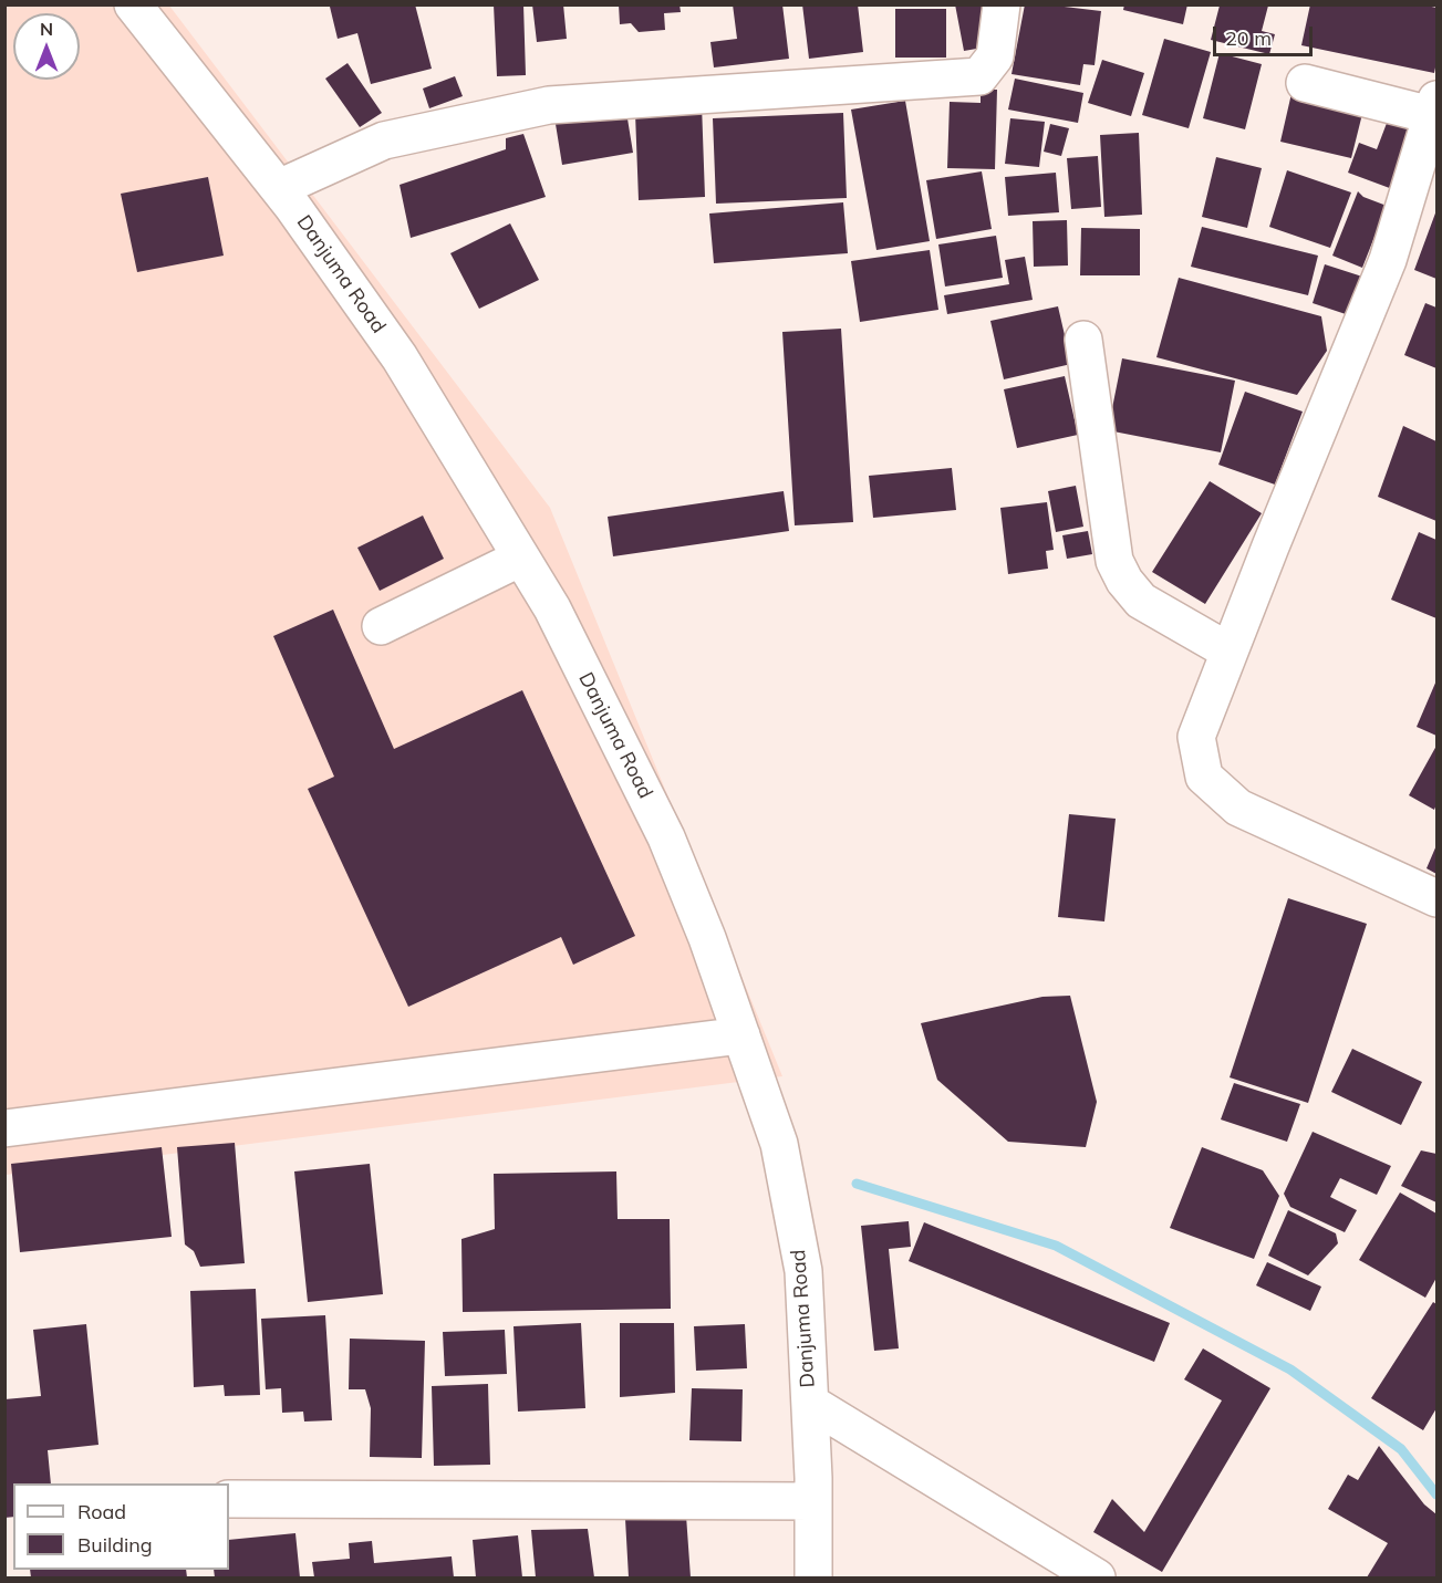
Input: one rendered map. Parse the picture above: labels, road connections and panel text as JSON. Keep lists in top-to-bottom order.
{
  "streets": {
    "street": ["Danjuma Road"]
  },
  "legend": ["Road", "Building"],
  "scale_bar": "20 m",
  "north": "top"
}
